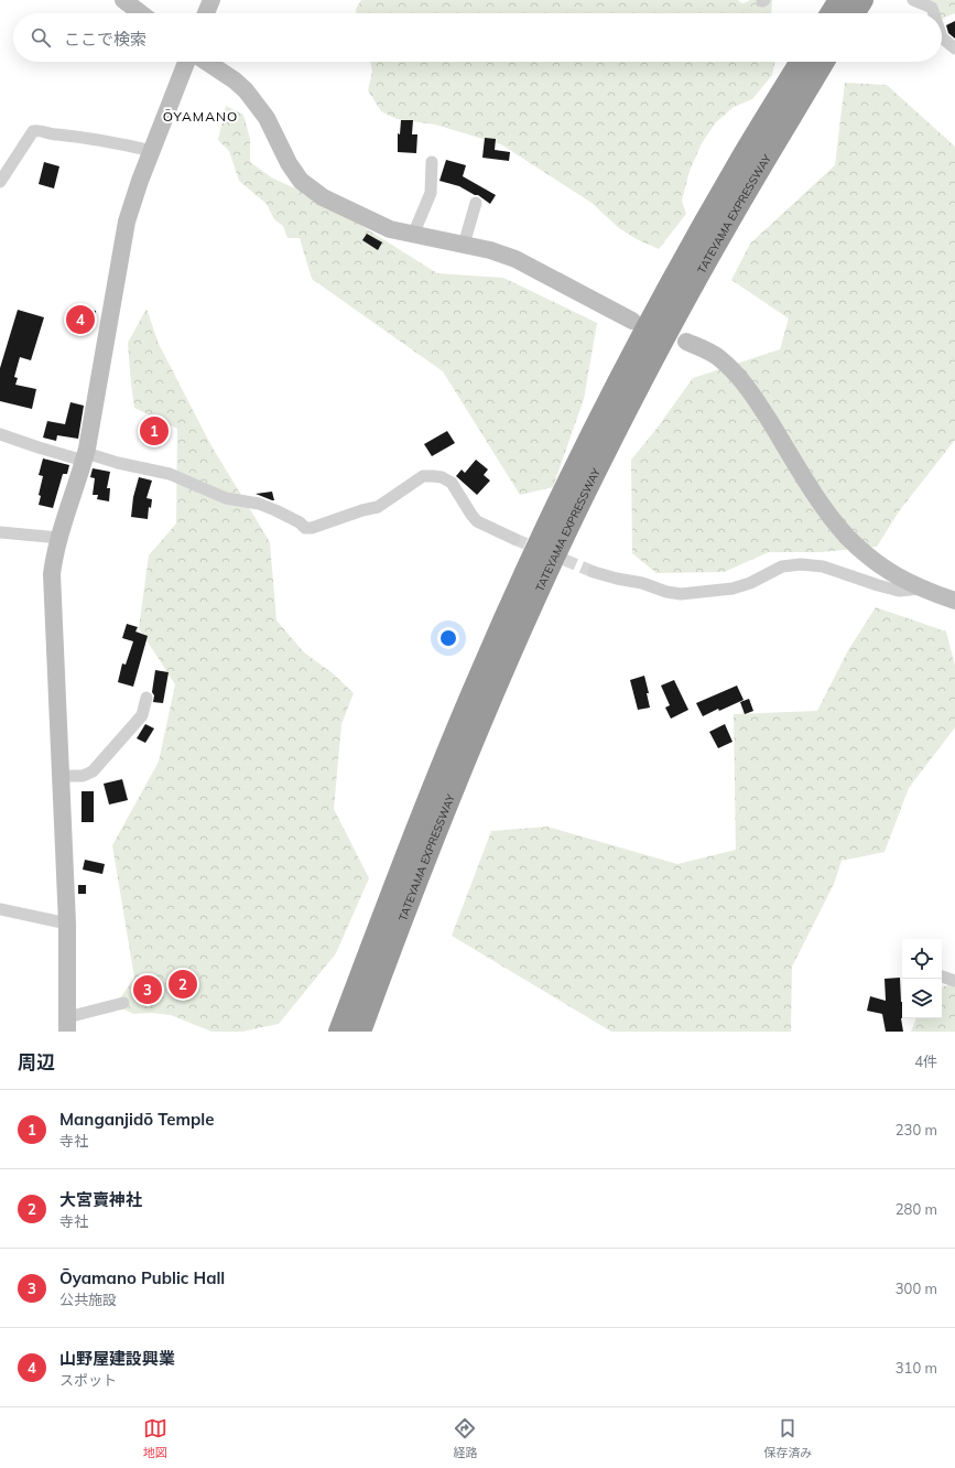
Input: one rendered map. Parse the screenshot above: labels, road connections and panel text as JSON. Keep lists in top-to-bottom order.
{
  "streets": {
    "highway": ["TATEYAMA EXPRESSWAY"]
  },
  "districts": ["ŌYAMANO"],
  "page": {
    "search": "ここで検索",
    "pins": [
      "4",
      "1",
      "2",
      "3"
    ],
    "heading": ["周辺", "4件"],
    "list": [
      {
        "mark": "1",
        "name": "Manganjidō Temple",
        "note": "寺社",
        "value": "230 m"
      },
      {
        "mark": "2",
        "name": "大宮賣神社",
        "note": "寺社",
        "value": "280 m"
      },
      {
        "mark": "3",
        "name": "Ōyamano Public Hall",
        "note": "公共施設",
        "value": "300 m"
      },
      {
        "mark": "4",
        "name": "山野屋建設興業",
        "note": "スポット",
        "value": "310 m"
      }
    ],
    "nav": ["地図", "経路", "保存済み"]
  }
}
